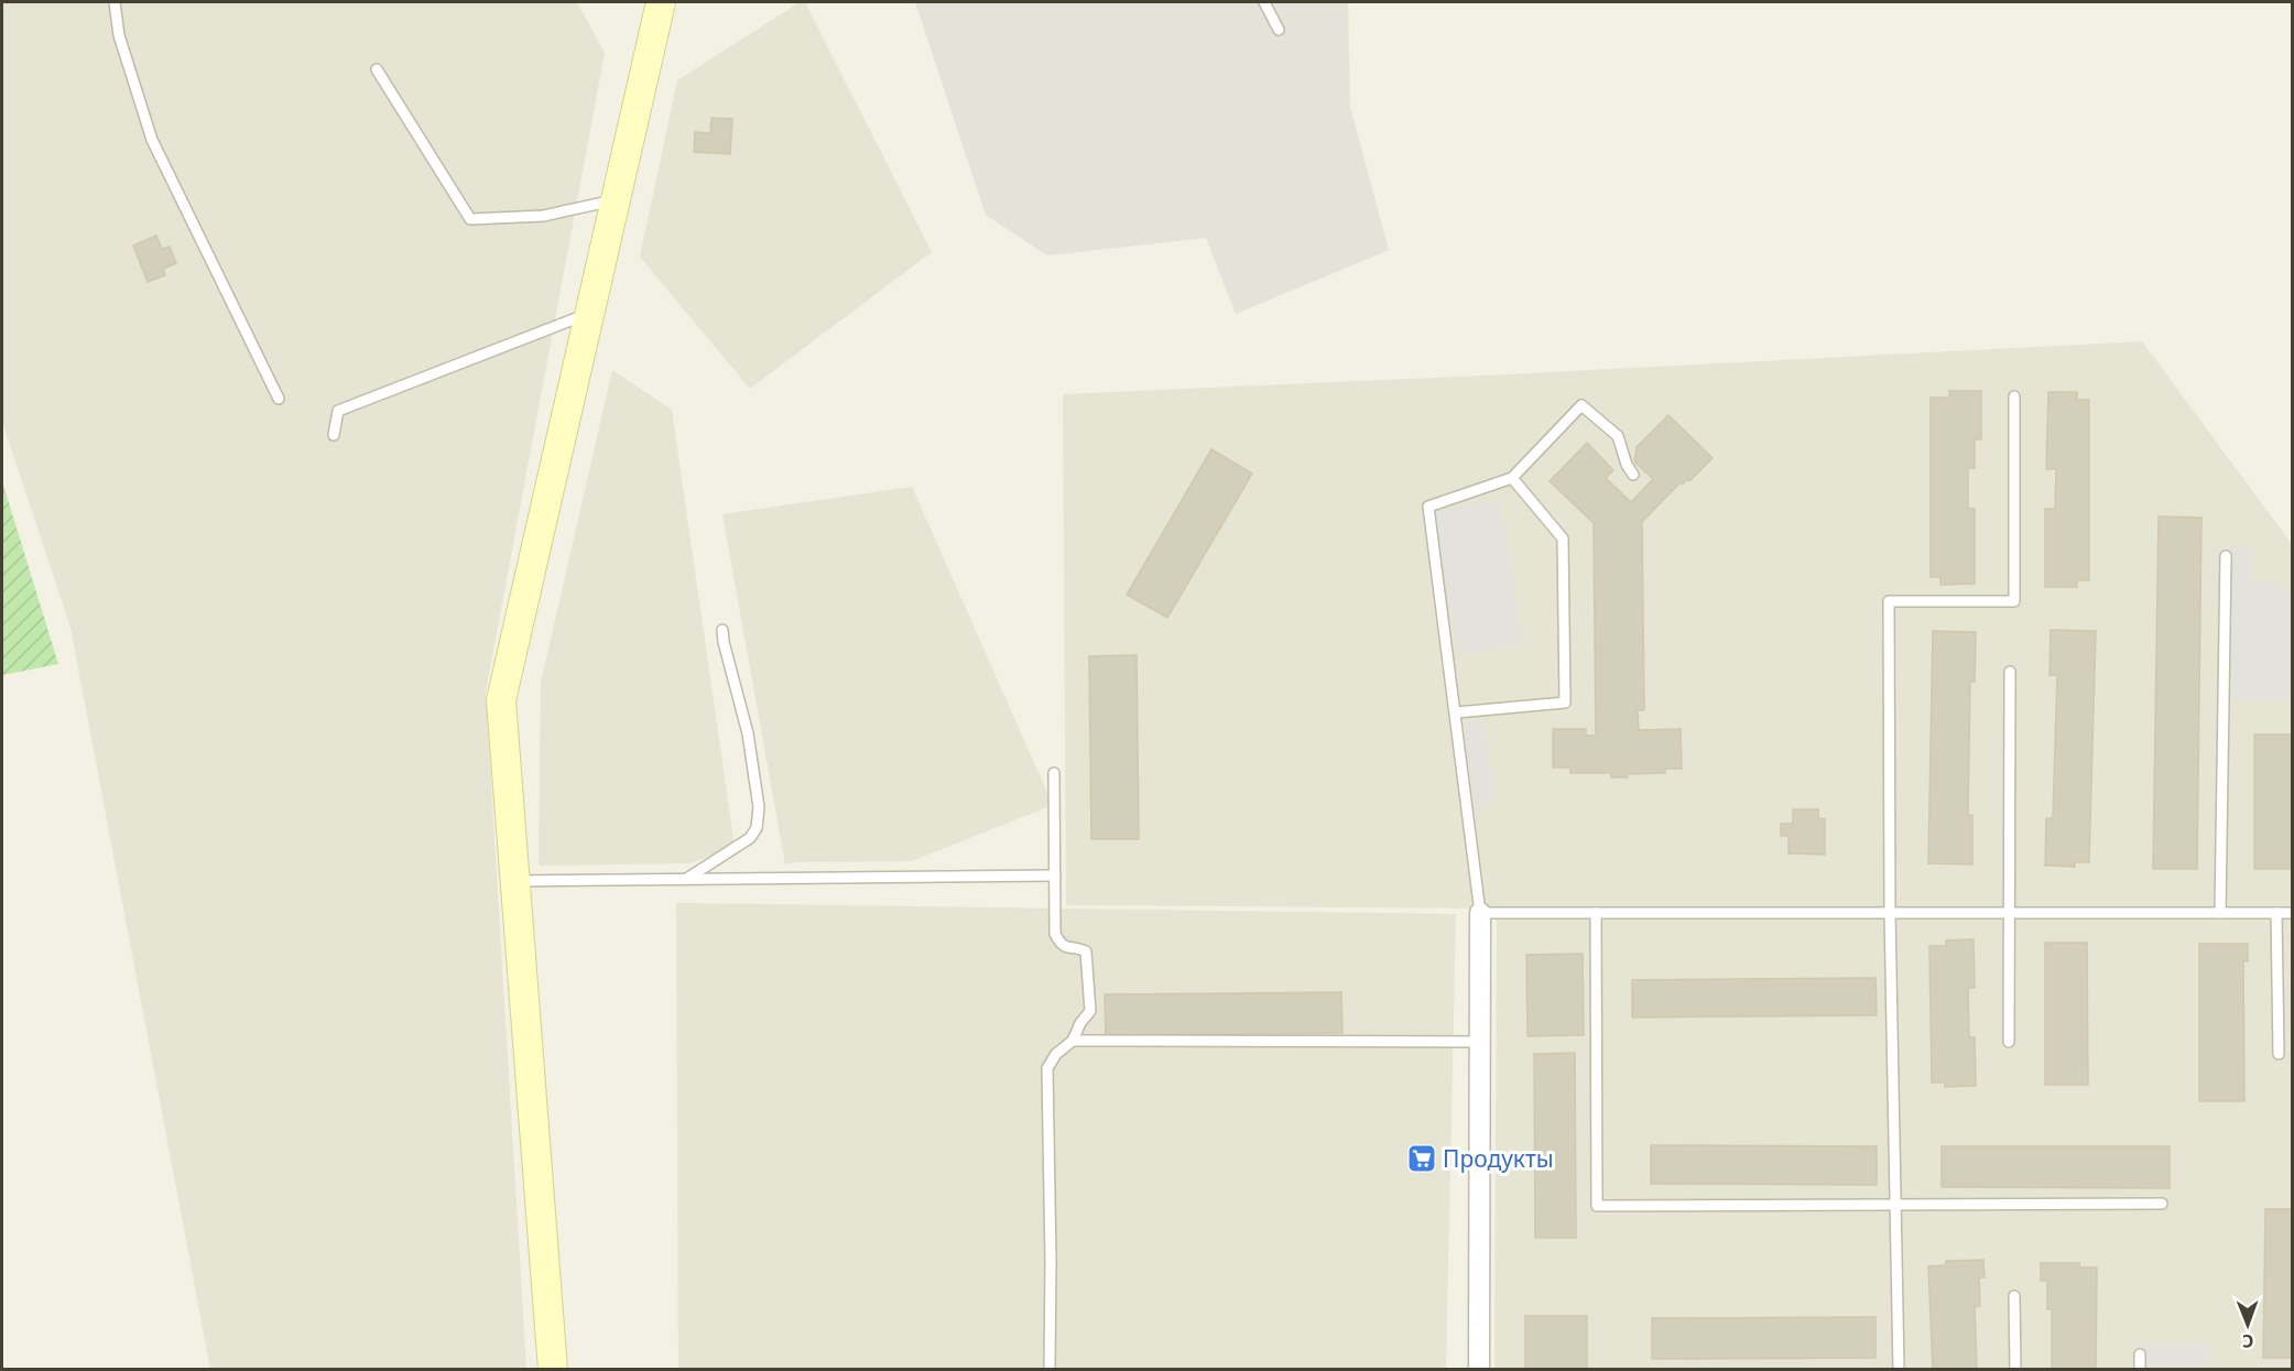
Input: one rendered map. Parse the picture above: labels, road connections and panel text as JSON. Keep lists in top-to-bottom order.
{
  "places": {
    "supermarket": ["Продукты"]
  },
  "north": "bottom"
}
